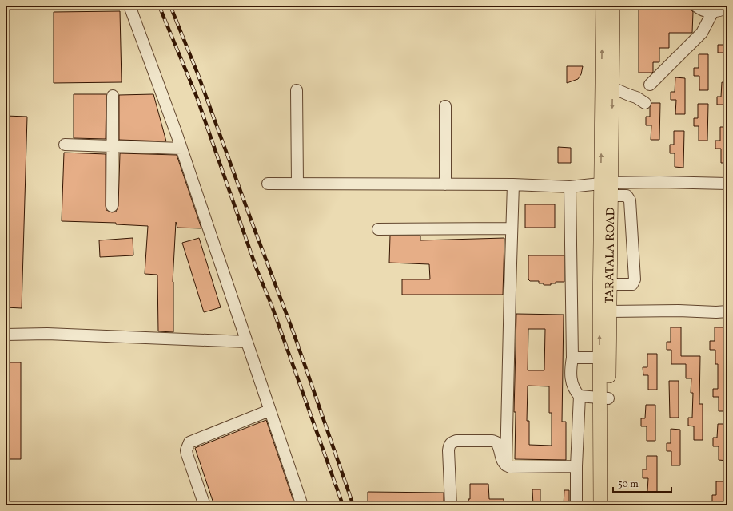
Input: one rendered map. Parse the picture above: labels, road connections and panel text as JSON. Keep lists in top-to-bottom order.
{
  "streets": {
    "main road": ["TARATALA ROAD"]
  },
  "scale_bar": "50 m"
}
